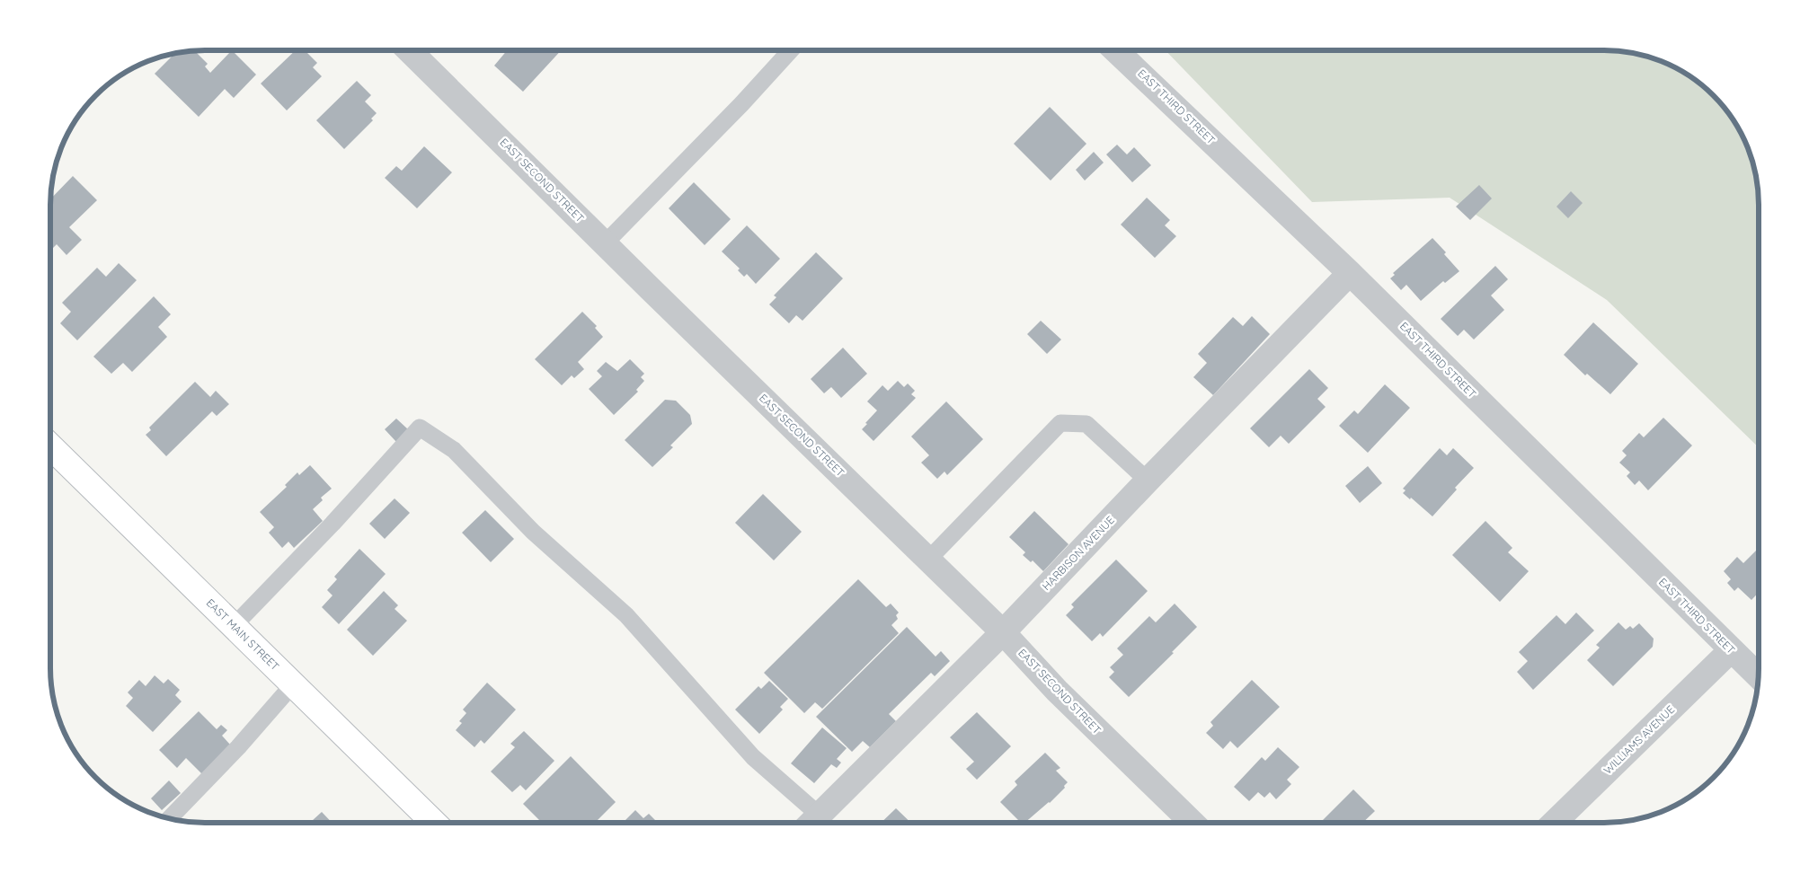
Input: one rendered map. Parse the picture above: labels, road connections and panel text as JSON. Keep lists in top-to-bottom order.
{
  "streets": {
    "main road": ["EAST MAIN STREET"],
    "street": [
      "EAST THIRD STREET",
      "EAST SECOND STREET",
      "HARBISON AVENUE",
      "WILLIAMS AVENUE"
    ]
  },
  "crossings": [
    ["EAST THIRD STREET", "HARBISON AVENUE"],
    ["EAST THIRD STREET", "WILLIAMS AVENUE"],
    ["EAST SECOND STREET", "HARBISON AVENUE"]
  ]
}
